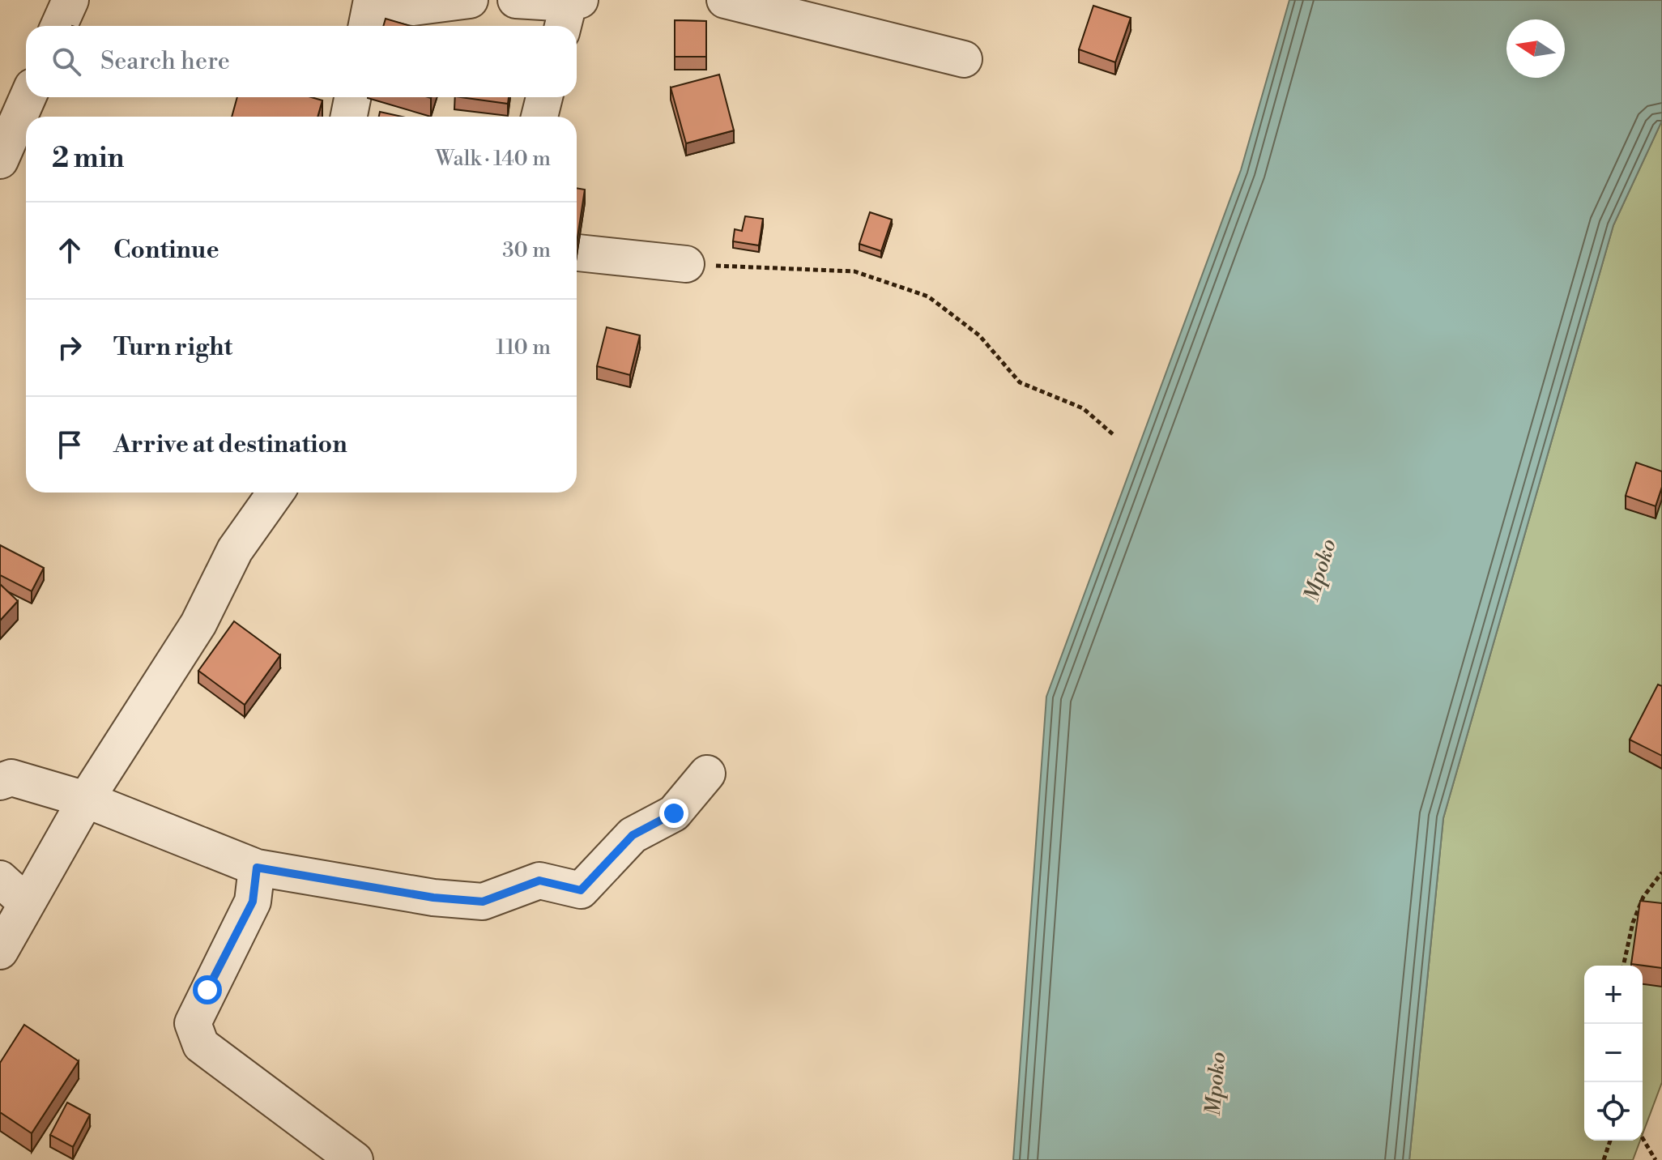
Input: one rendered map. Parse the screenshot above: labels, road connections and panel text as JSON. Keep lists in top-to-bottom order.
{
  "water": ["Mpoko"],
  "north": "left",
  "page": {
    "search": "Search here",
    "heading": ["2 min", "Walk · 140 m"],
    "list": [
      ["Continue", "30 m"],
      ["Turn right", "110 m"],
      "Arrive at destination"
    ],
    "map_buttons": ["+", "−"]
  }
}
